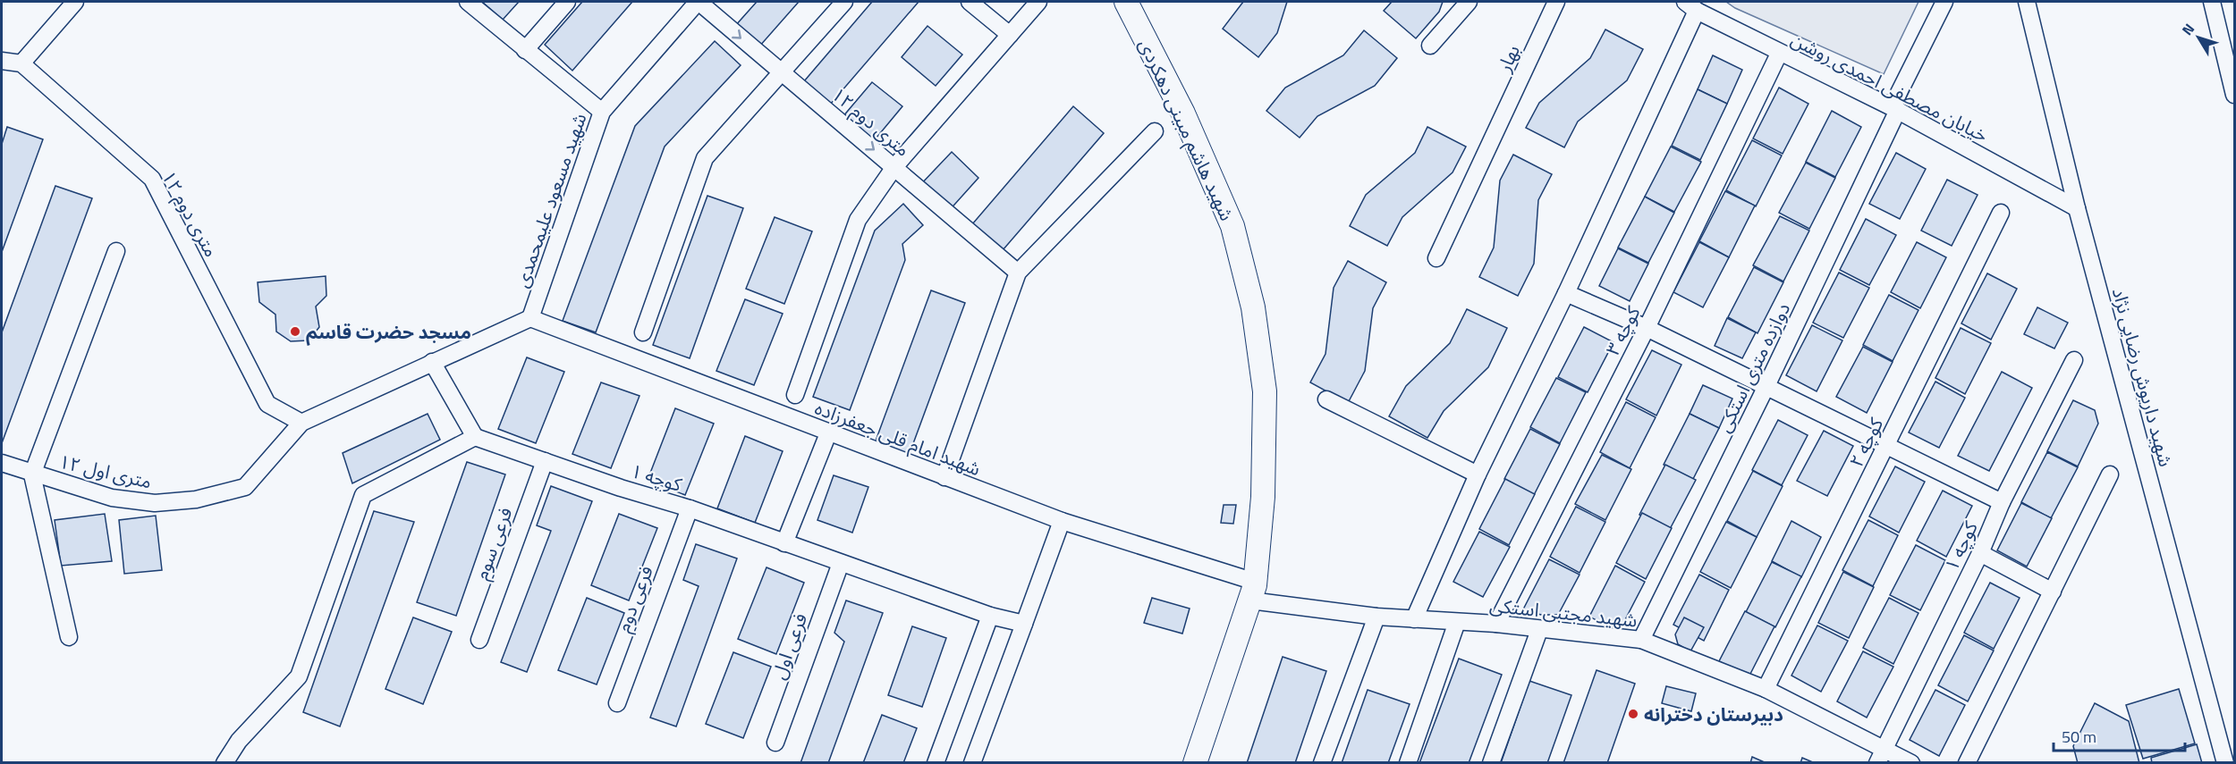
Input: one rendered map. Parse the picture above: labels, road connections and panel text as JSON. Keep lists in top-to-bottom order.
{
  "streets": {
    "main road": ["شهید هاشم مبینی دهکردی"],
    "street": [
      "بهار",
      "خیابان مصطفی احمدی روشن",
      "۱۲ متری دوم",
      "شهید مسعود علیمحمدی",
      "کوچه ۳",
      "دوازده متری استکی",
      "شهید داریوش رضایی نژاد",
      "شهید امام قلی جعفرزاده",
      "کوچه ۲",
      "۱۲ متری اول",
      "کوچه ۱",
      "فرعی سوم",
      "فرعی دوم",
      "شهید مجتبی استکی",
      "فرعی اول"
    ]
  },
  "crossings": [
    ["خیابان مصطفی احمدی روشن", "کوچه ۳"],
    ["خیابان مصطفی احمدی روشن", "دوازده متری استکی"],
    ["خیابان مصطفی احمدی روشن", "شهید داریوش رضایی نژاد"],
    ["۱۲ متری دوم", "شهید مسعود علیمحمدی"],
    ["۱۲ متری دوم", "۱۲ متری اول"],
    ["شهید هاشم مبینی دهکردی", "شهید امام قلی جعفرزاده"],
    ["شهید هاشم مبینی دهکردی", "شهید مجتبی استکی"],
    ["شهید مسعود علیمحمدی", "شهید امام قلی جعفرزاده"],
    ["کوچه ۳", "شهید مجتبی استکی"],
    ["دوازده متری استکی", "شهید مجتبی استکی"],
    ["شهید امام قلی جعفرزاده", "شهید مجتبی استکی"],
    ["کوچه ۲", "شهید مجتبی استکی"],
    ["کوچه ۱", "فرعی سوم"],
    ["کوچه ۱", "فرعی دوم"],
    ["کوچه ۱", "شهید مجتبی استکی"],
    ["کوچه ۱", "فرعی اول"]
  ],
  "places": ["مسجد حضرت قاسم", "دبیرستان دخترانه"],
  "scale_bar": "50 m",
  "north": "top left"
}
